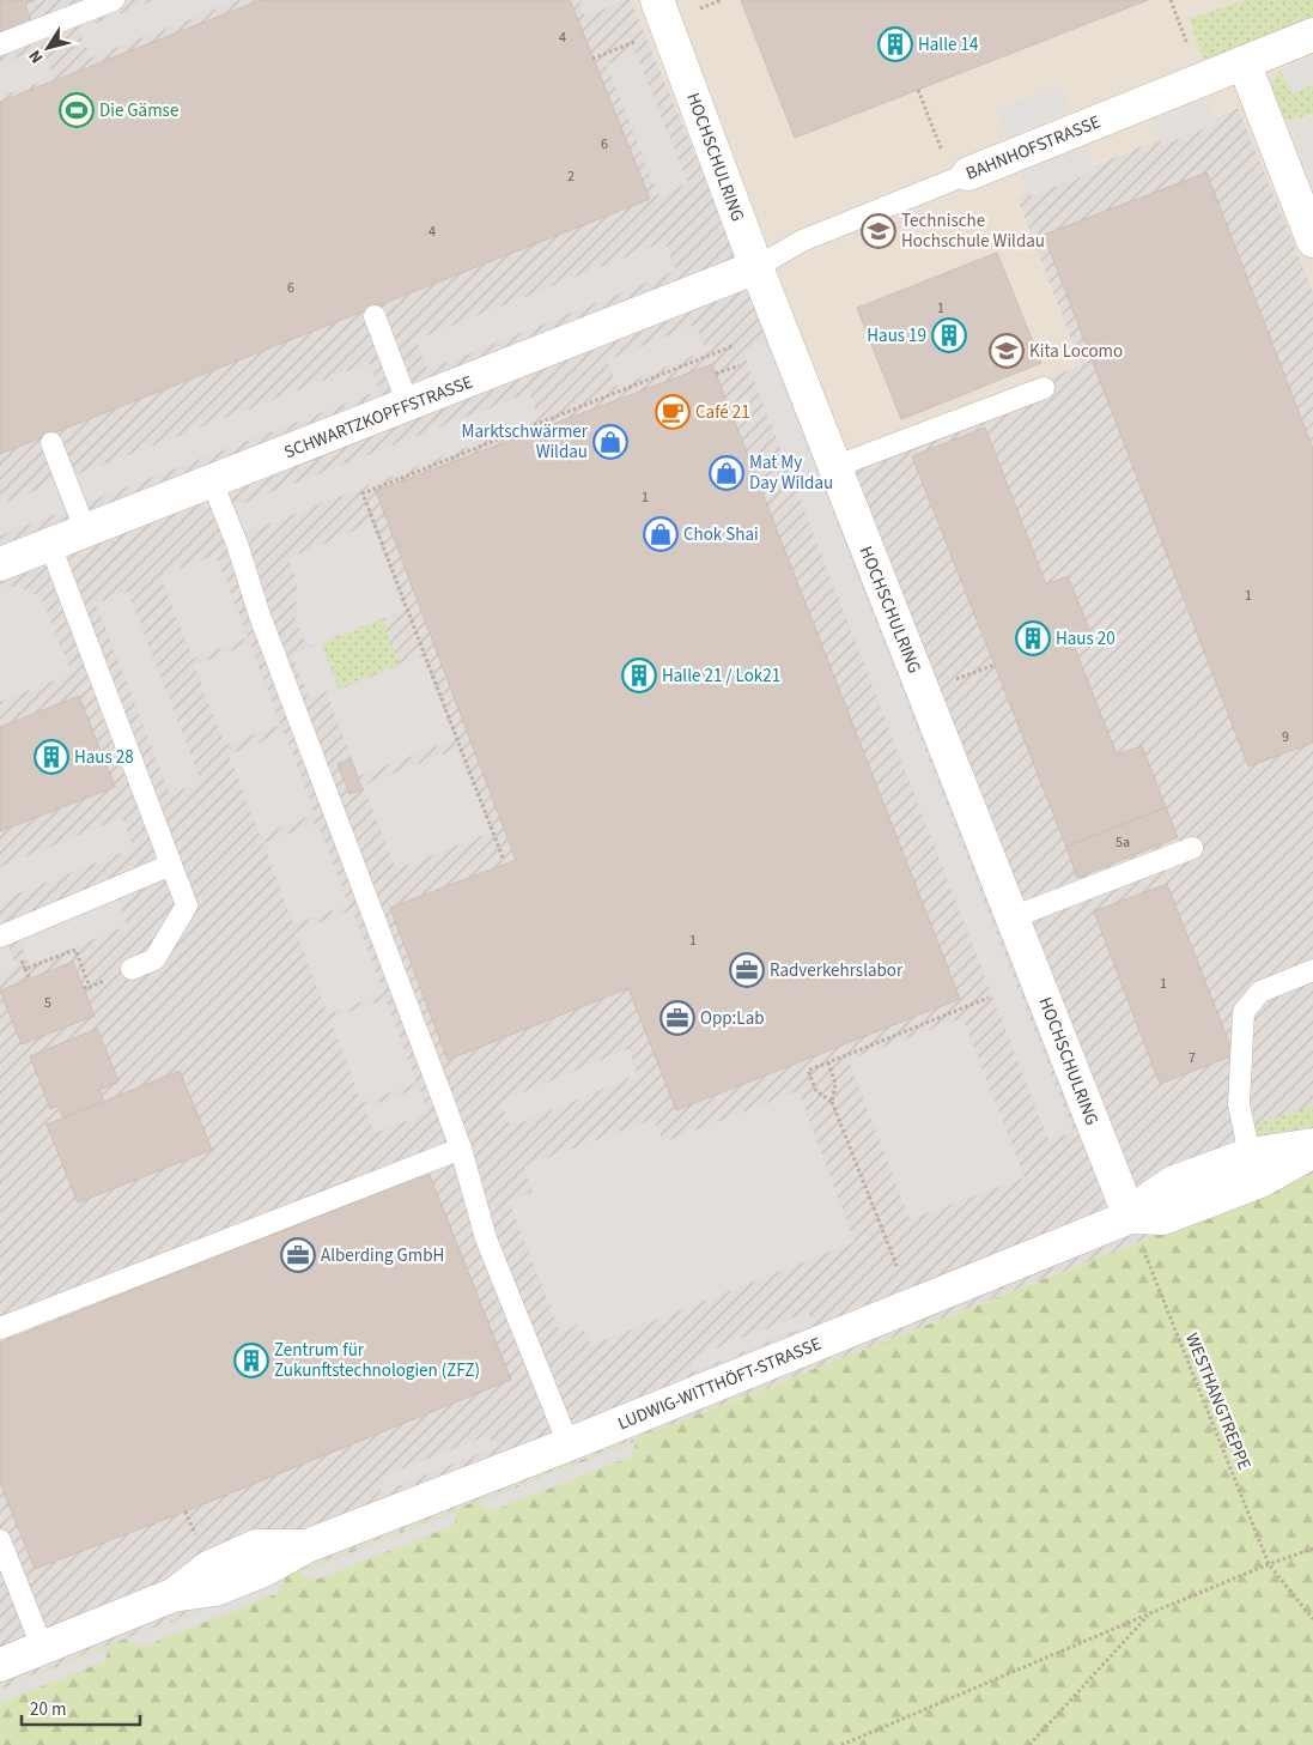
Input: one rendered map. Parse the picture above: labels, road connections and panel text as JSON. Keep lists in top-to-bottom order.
{
  "streets": {
    "street": [
      "BAHNHOFSTRASSE",
      "HOCHSCHULRING",
      "SCHWARTZKOPFFSTRASSE",
      "LUDWIG-WITTHÖFT-STRASSE"
    ],
    "path": ["WESTHANGTREPPE"]
  },
  "crossings": [
    ["BAHNHOFSTRASSE", "HOCHSCHULRING"],
    ["BAHNHOFSTRASSE", "SCHWARTZKOPFFSTRASSE"],
    ["HOCHSCHULRING", "SCHWARTZKOPFFSTRASSE"],
    ["HOCHSCHULRING", "LUDWIG-WITTHÖFT-STRASSE"]
  ],
  "places": {
    "building": [
      "Halle 14",
      "Haus 19",
      "Haus 20",
      "Halle 21 / Lok21",
      "Haus 28",
      "Zentrum für Zukunftstechnologien (ZFZ)"
    ],
    "sports": ["Die Gämse"],
    "school or university": ["Technische Hochschule Wildau", "Kita Locomo"],
    "cafe": ["Café 21"],
    "shop": ["Marktschwärmer Wildau", "Mat My Day Wildau", "Chok Shai"],
    "office": ["Radverkehrslabor", "Opp:Lab", "Alberding GmbH"]
  },
  "house_numbers": [
    "4",
    "6",
    "2",
    "4",
    "6",
    "1",
    "1",
    "1",
    "9",
    "5a",
    "1",
    "1",
    "5",
    "7"
  ],
  "scale_bar": "20 m",
  "north": "bottom left"
}
